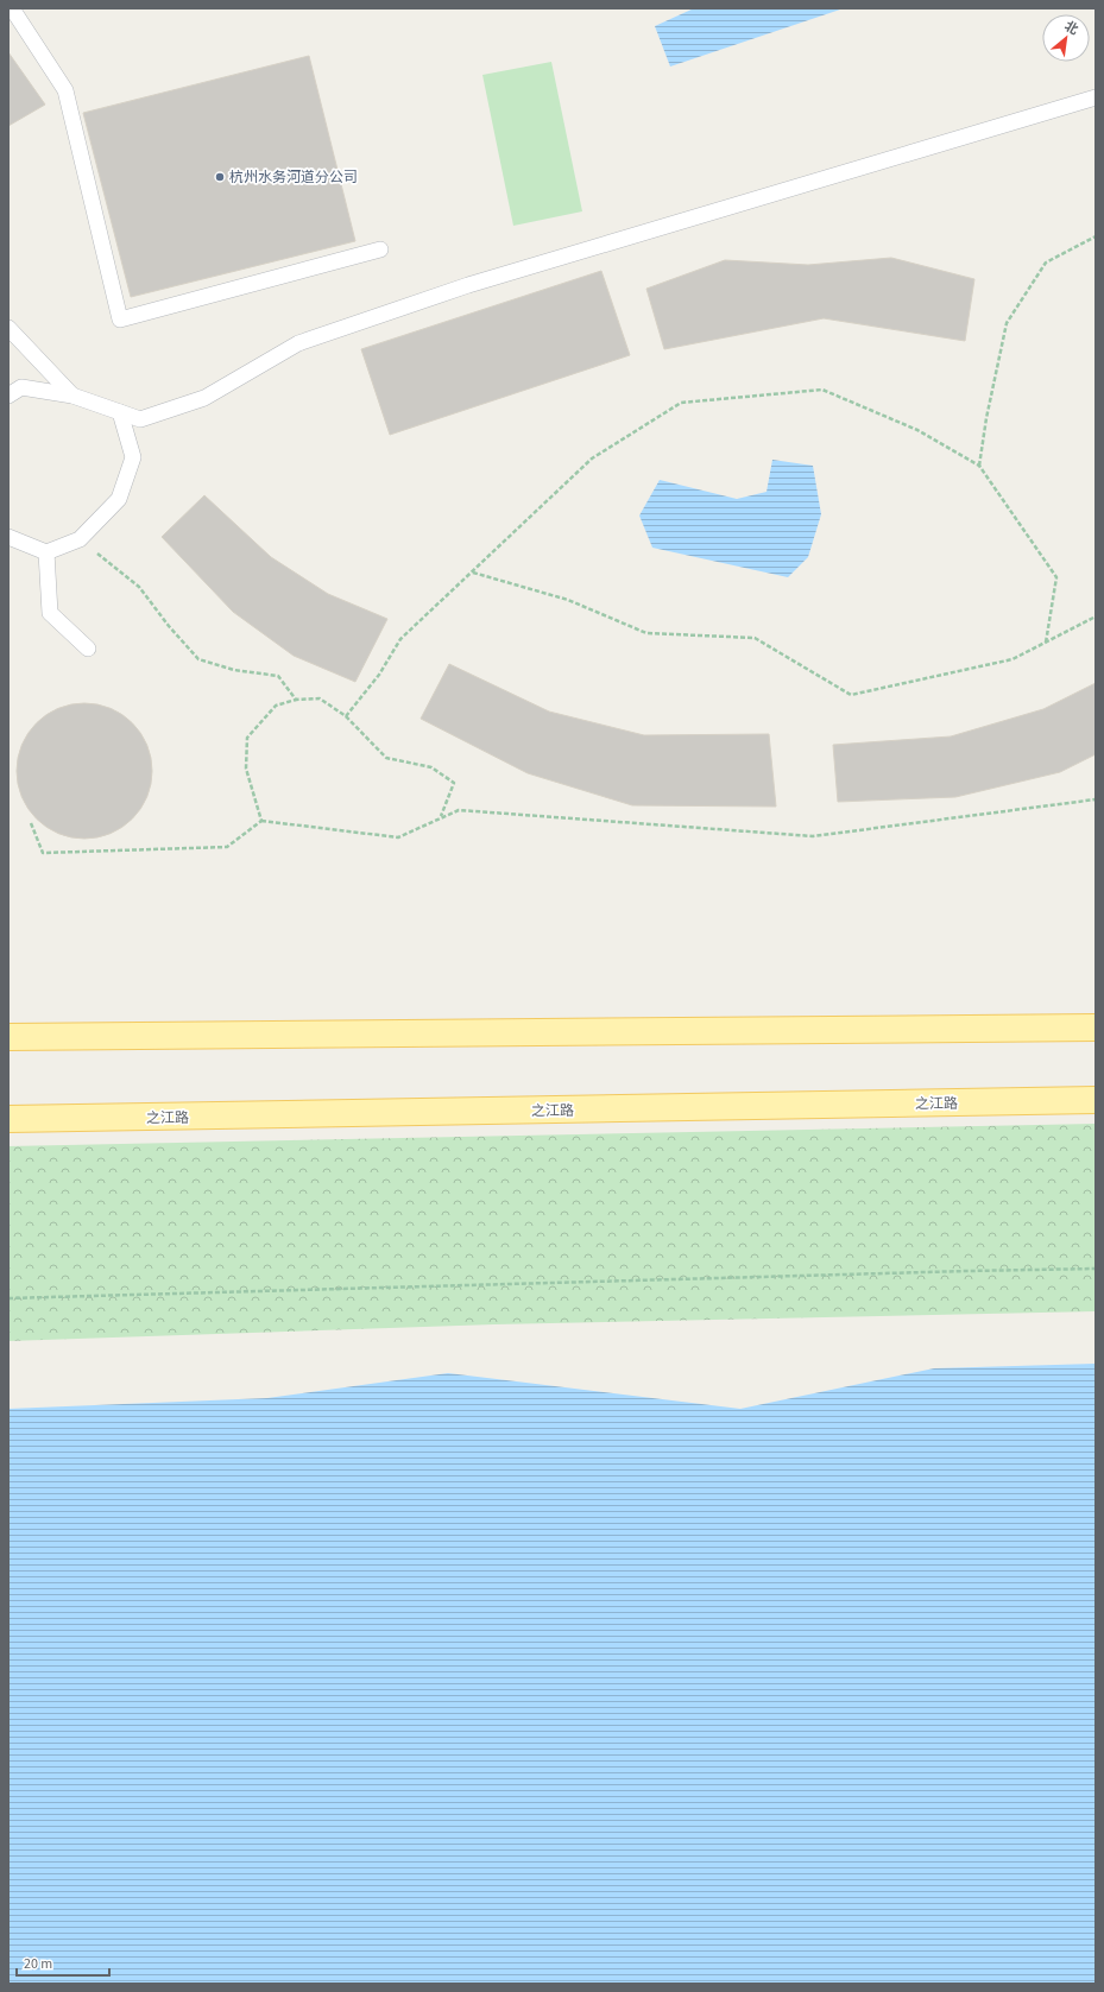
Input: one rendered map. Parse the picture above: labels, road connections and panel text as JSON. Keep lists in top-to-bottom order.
{
  "streets": {
    "main road": ["之江路"]
  },
  "places": ["杭州水务河道分公司"],
  "scale_bar": "20 m",
  "north": "top right"
}
